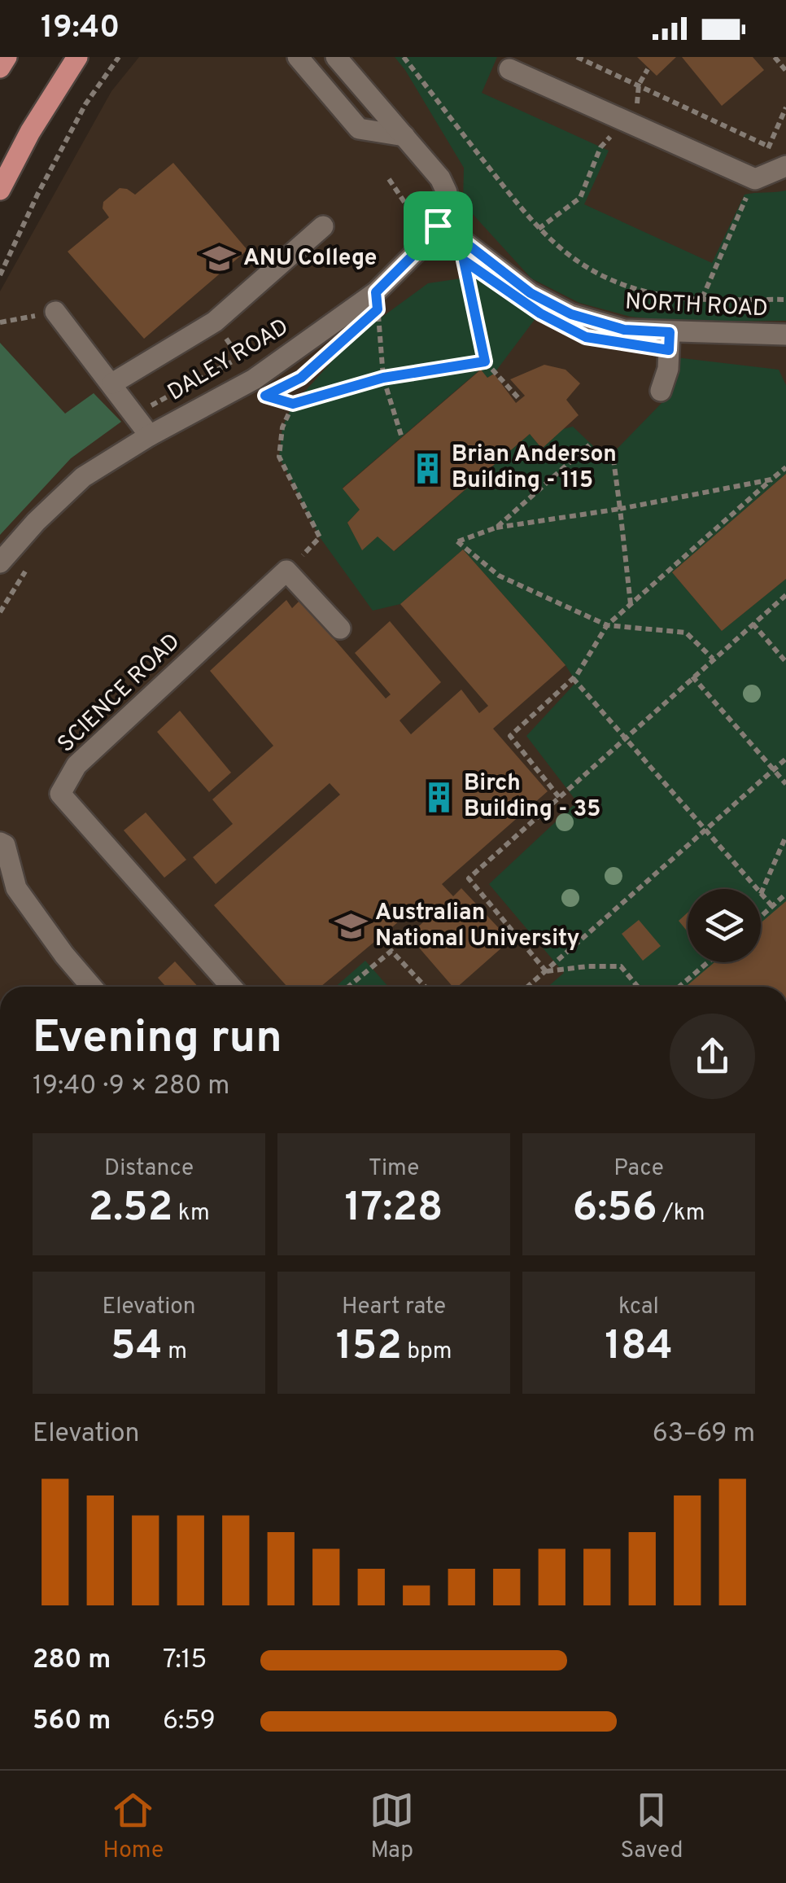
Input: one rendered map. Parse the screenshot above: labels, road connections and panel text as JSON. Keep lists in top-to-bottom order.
{
  "streets": {
    "street": ["NORTH ROAD", "DALEY ROAD", "SCIENCE ROAD"]
  },
  "crossings": [
    ["NORTH ROAD", "DALEY ROAD"]
  ],
  "places": {
    "school or university": ["ANU College", "Australian National University"],
    "building": ["Brian Anderson Building - 115", "Birch Building - 35"]
  },
  "page": {
    "status": "19:40",
    "heading": ["Evening run", "19:40 · 9 × 280 m"],
    "stats": [
      ["Distance", "2.52 km"],
      ["Time", "17:28"],
      ["Pace", "6:56 /km"],
      ["Elevation", "54 m"],
      ["Heart rate", "152 bpm"],
      ["kcal", "184"]
    ],
    "chart": ["Elevation", "63–69 m"],
    "list": [
      {
        "name": "280 m",
        "note": "7:15"
      },
      {
        "name": "560 m",
        "note": "6:59"
      }
    ],
    "tabs": ["Home", "Map", "Saved"]
  }
}
